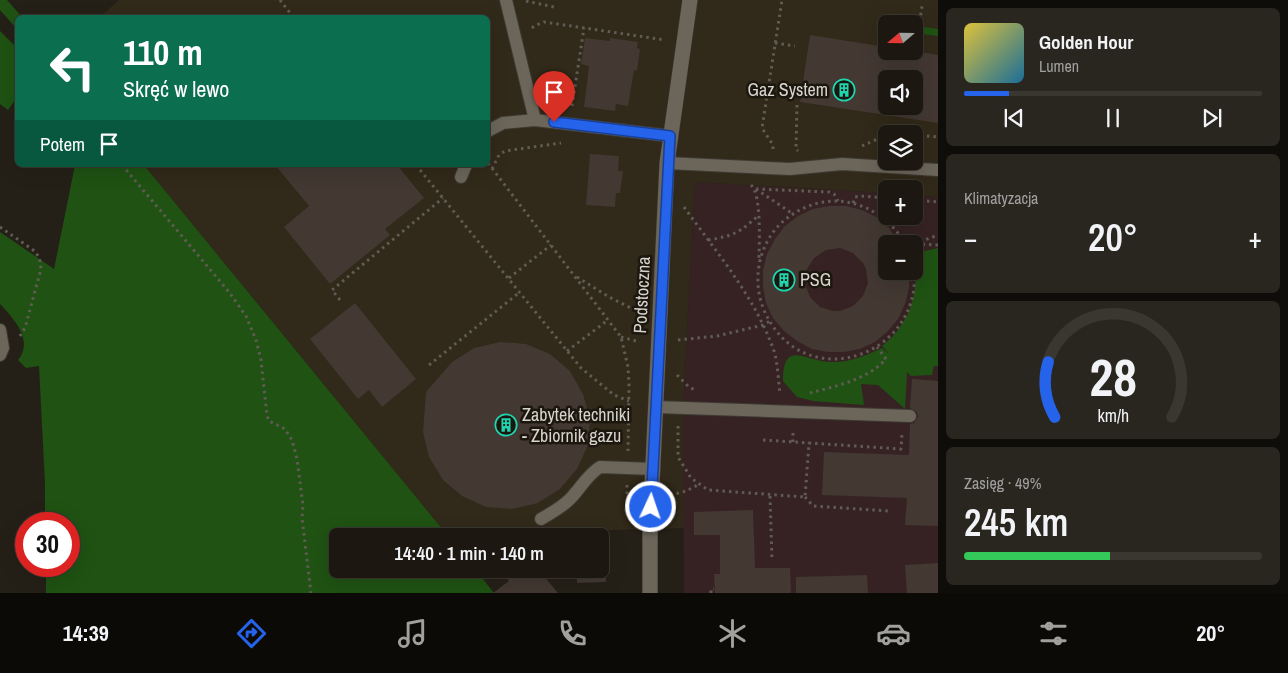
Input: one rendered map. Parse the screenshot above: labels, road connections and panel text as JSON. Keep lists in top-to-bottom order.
{
  "streets": {
    "street": ["Podstoczna"]
  },
  "places": {
    "building": ["Gaz System", "PSG", "Zabytek techniki - Zbiornik gazu"]
  },
  "north": "left",
  "page": {
    "map_buttons": ["+", "−"],
    "turn": ["110 m", "Skręć w lewo"],
    "song": ["Golden Hour", "Lumen"],
    "then": "Potem",
    "tile": [
      "Klimatyzacja",
      ["Zasięg · 49%", "245 km"]
    ],
    "heat": ["−", "20°", "+"],
    "limit": "30",
    "trip": "14:40 · 1 min · 140 m",
    "tabs": ["14:39", "20°"],
    "gauge": ["28", "km/h"]
  }
}
